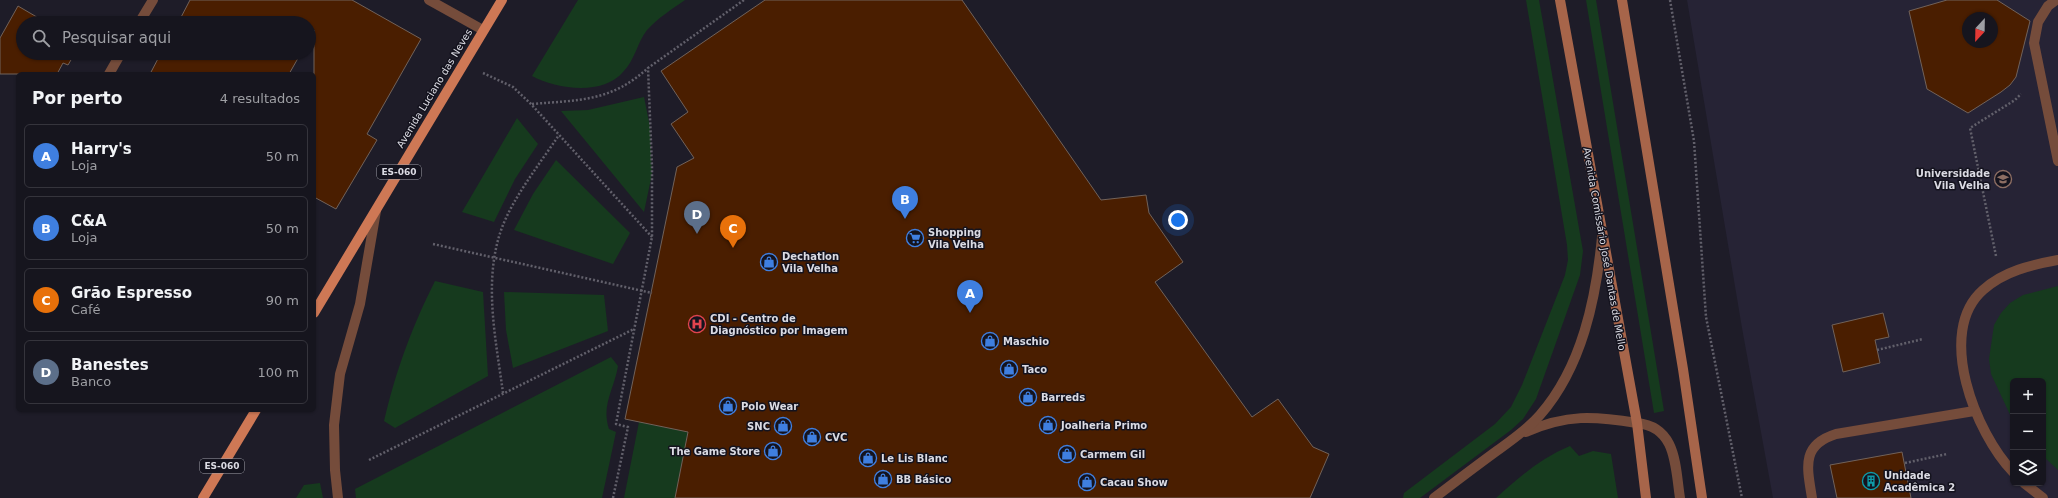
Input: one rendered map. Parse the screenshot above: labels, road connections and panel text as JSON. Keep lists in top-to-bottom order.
{
  "streets": {
    "main road": ["Avenida Luciano das Neves", "ES-060", "Avenida Comissário José Dantas de Mello"]
  },
  "places": {
    "school or university": ["Universidade Vila Velha"],
    "supermarket": ["Shopping Vila Velha"],
    "shop": [
      "Dechatlon Vila Velha",
      "Maschio",
      "Taco",
      "Barreds",
      "Polo Wear",
      "Joalheria Primo",
      "SNC",
      "CVC",
      "The Game Store",
      "Carmem Gil",
      "Le Lis Blanc",
      "BB Básico",
      "Cacau Show"
    ],
    "hospital": ["CDI - Centro de Diagnóstico por Imagem"],
    "building": ["Unidade Acadêmica 2"]
  },
  "north": "bottom",
  "page": {
    "search": "Pesquisar aqui",
    "heading": ["Por perto", "4 resultados"],
    "list": [
      {
        "mark": "A",
        "name": "Harry's",
        "note": "Loja",
        "value": "50 m"
      },
      {
        "mark": "B",
        "name": "C&A",
        "note": "Loja",
        "value": "50 m"
      },
      {
        "mark": "C",
        "name": "Grão Espresso",
        "note": "Café",
        "value": "90 m"
      },
      {
        "mark": "D",
        "name": "Banestes",
        "note": "Banco",
        "value": "100 m"
      }
    ],
    "pins": [
      "B",
      "D",
      "C",
      "A"
    ],
    "map_buttons": ["+", "−"]
  }
}
